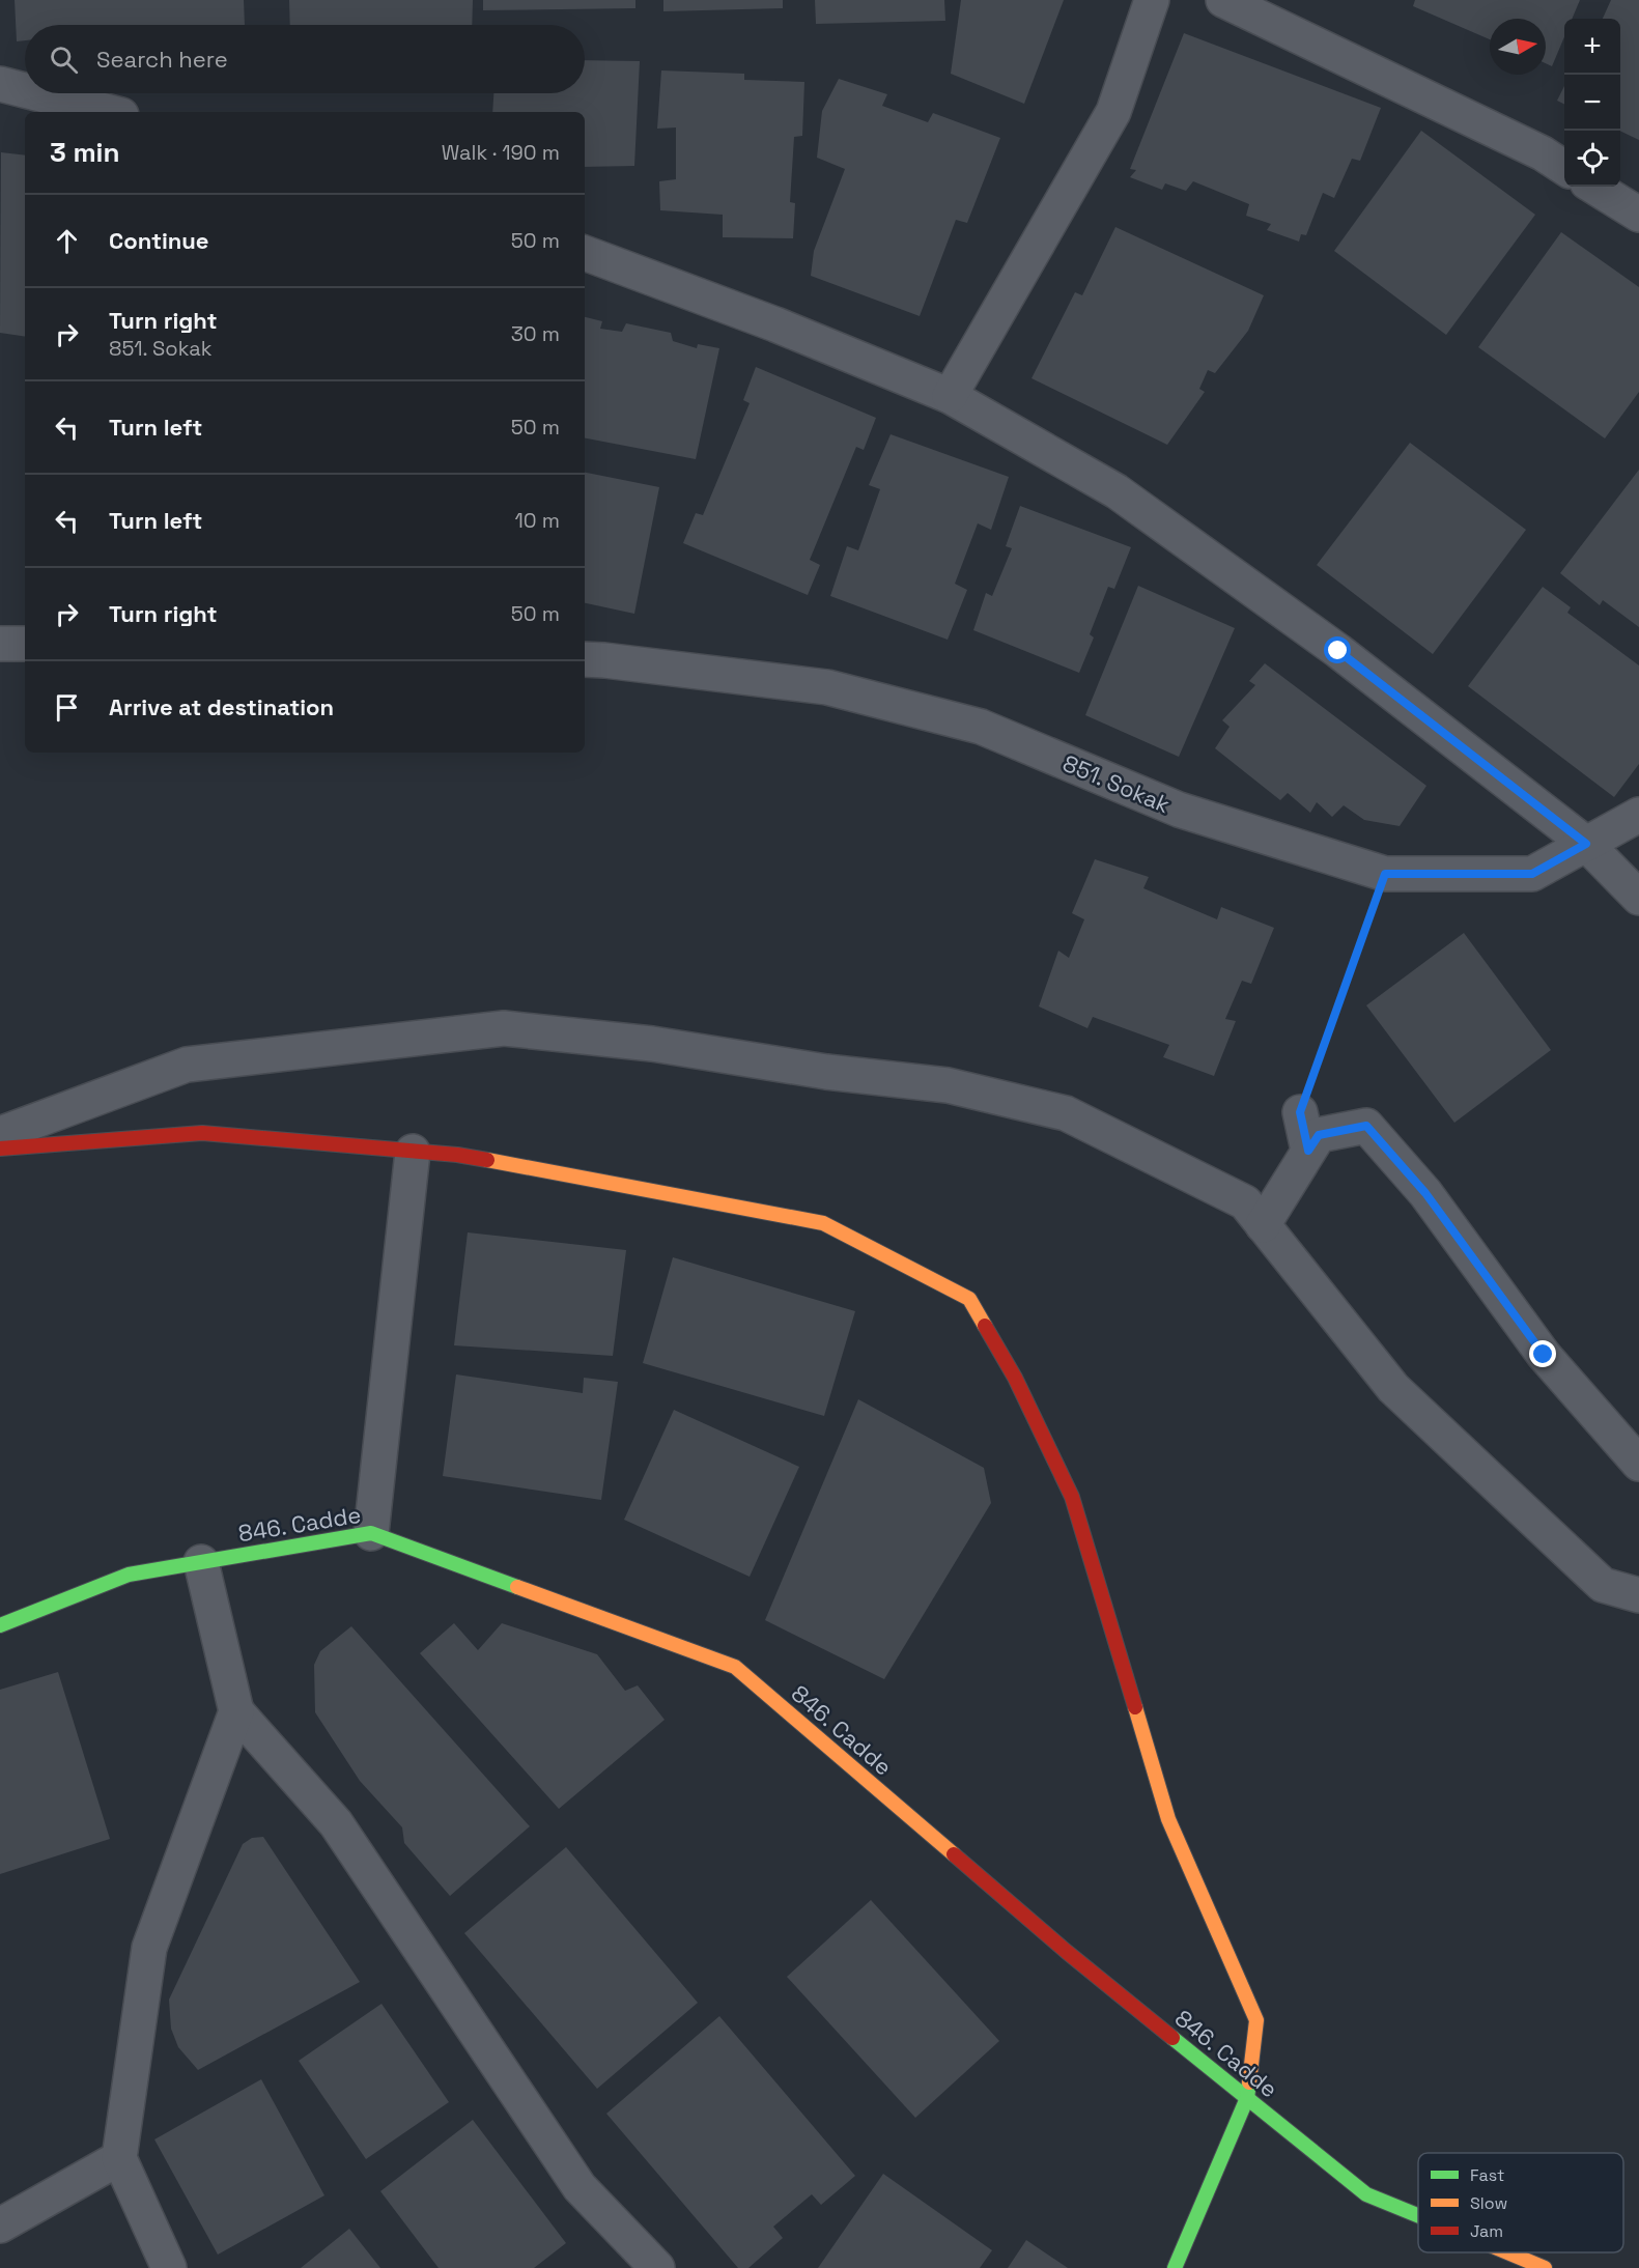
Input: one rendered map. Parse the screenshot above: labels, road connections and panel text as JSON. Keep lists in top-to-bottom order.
{
  "streets": {
    "street": ["851. Sokak", "846. Cadde"]
  },
  "legend": ["Fast", "Slow", "Jam"],
  "north": "right",
  "page": {
    "map_buttons": ["+", "−"],
    "search": "Search here",
    "heading": ["3 min", "Walk · 190 m"],
    "list": [
      ["Continue", "50 m"],
      ["Turn right", "851. Sokak", "30 m"],
      ["Turn left", "50 m"],
      ["Turn left", "10 m"],
      ["Turn right", "50 m"],
      "Arrive at destination"
    ]
  }
}
